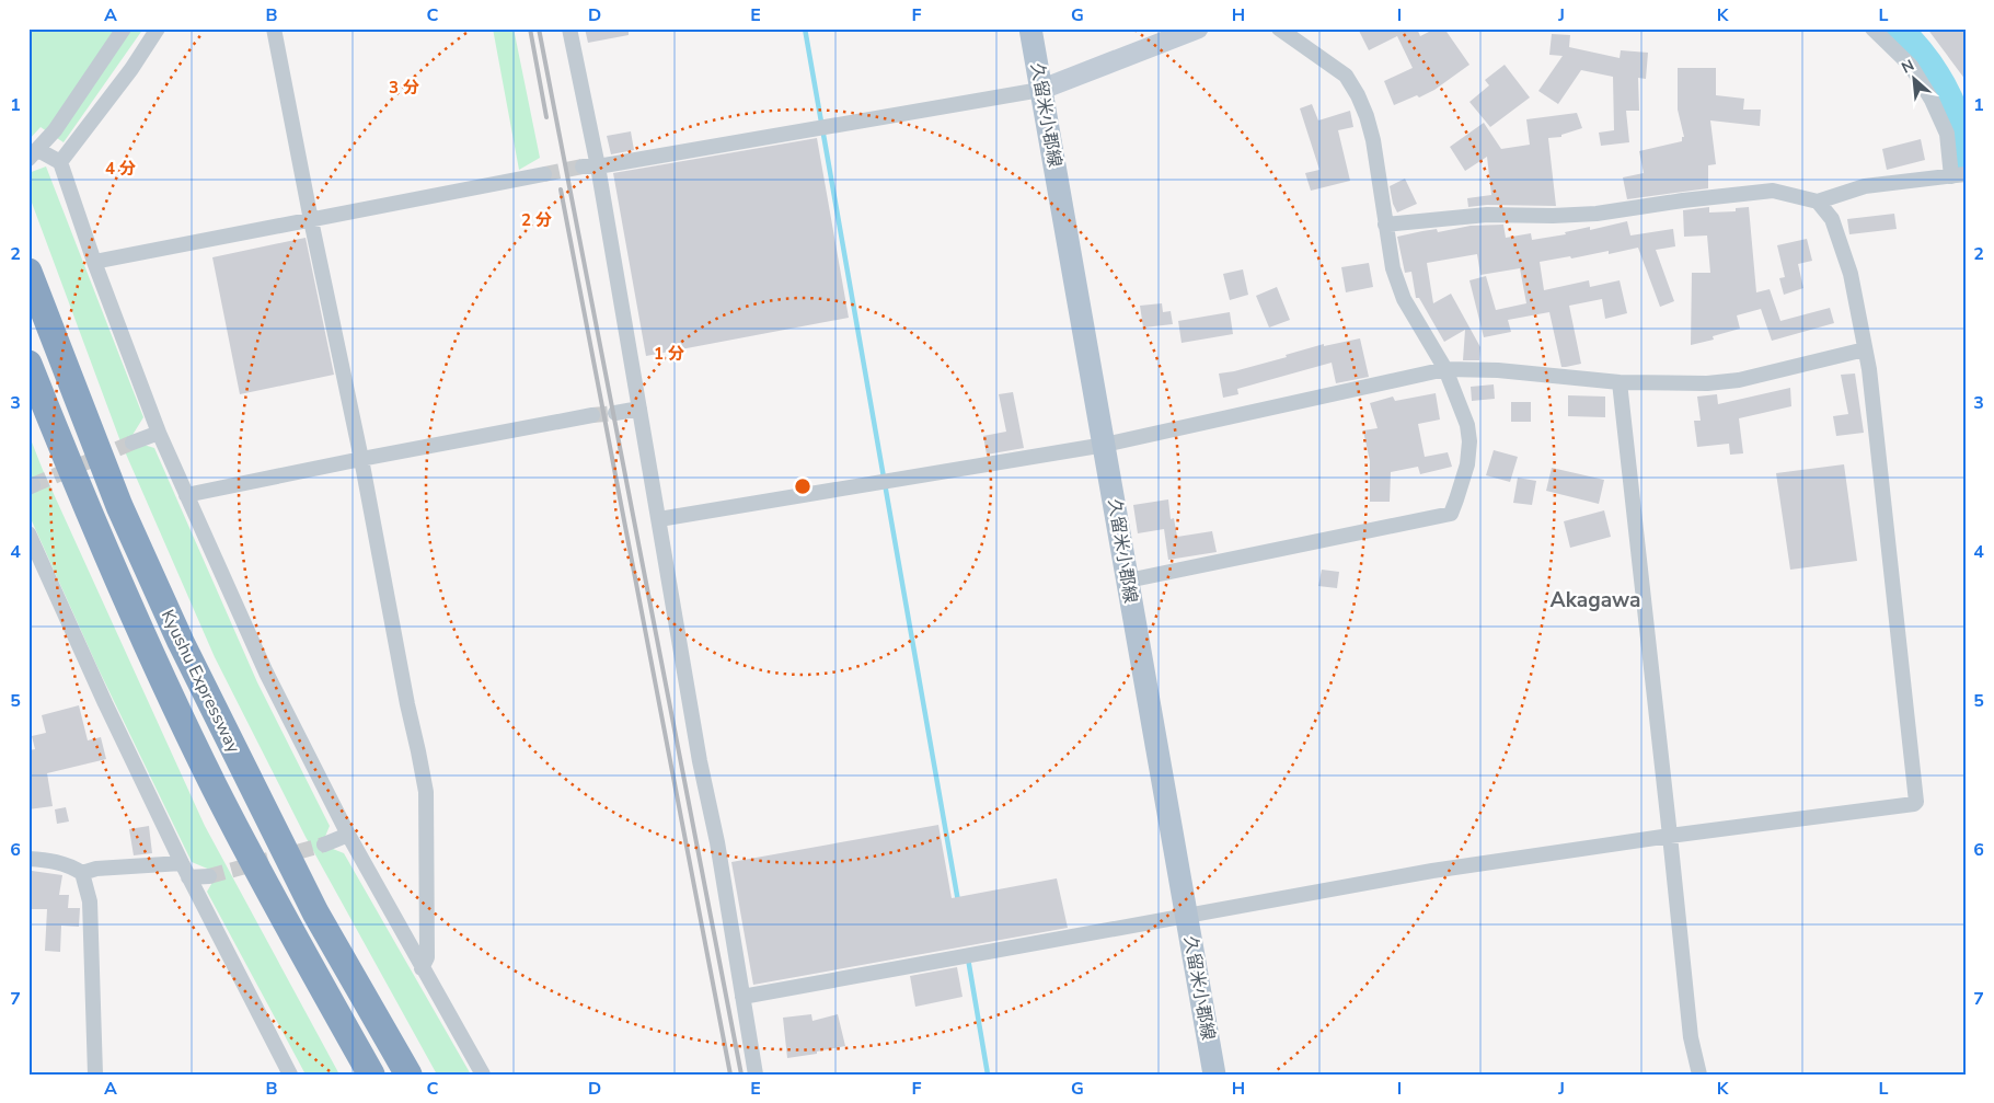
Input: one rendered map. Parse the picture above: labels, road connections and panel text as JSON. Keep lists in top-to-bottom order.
{
  "streets": {
    "highway": ["Kyushu Expressway"],
    "main road": ["久留米小郡線"]
  },
  "districts": ["Akagawa"],
  "north": "top left",
  "grid": {
    "columns": [
      "A",
      "B",
      "C",
      "D",
      "E",
      "F",
      "G",
      "H",
      "I",
      "J",
      "K",
      "L"
    ],
    "rows": [
      "1",
      "2",
      "3",
      "4",
      "5",
      "6",
      "7"
    ]
  },
  "rings": [
    "3 分",
    "4 分",
    "2 分",
    "1 分"
  ]
}
